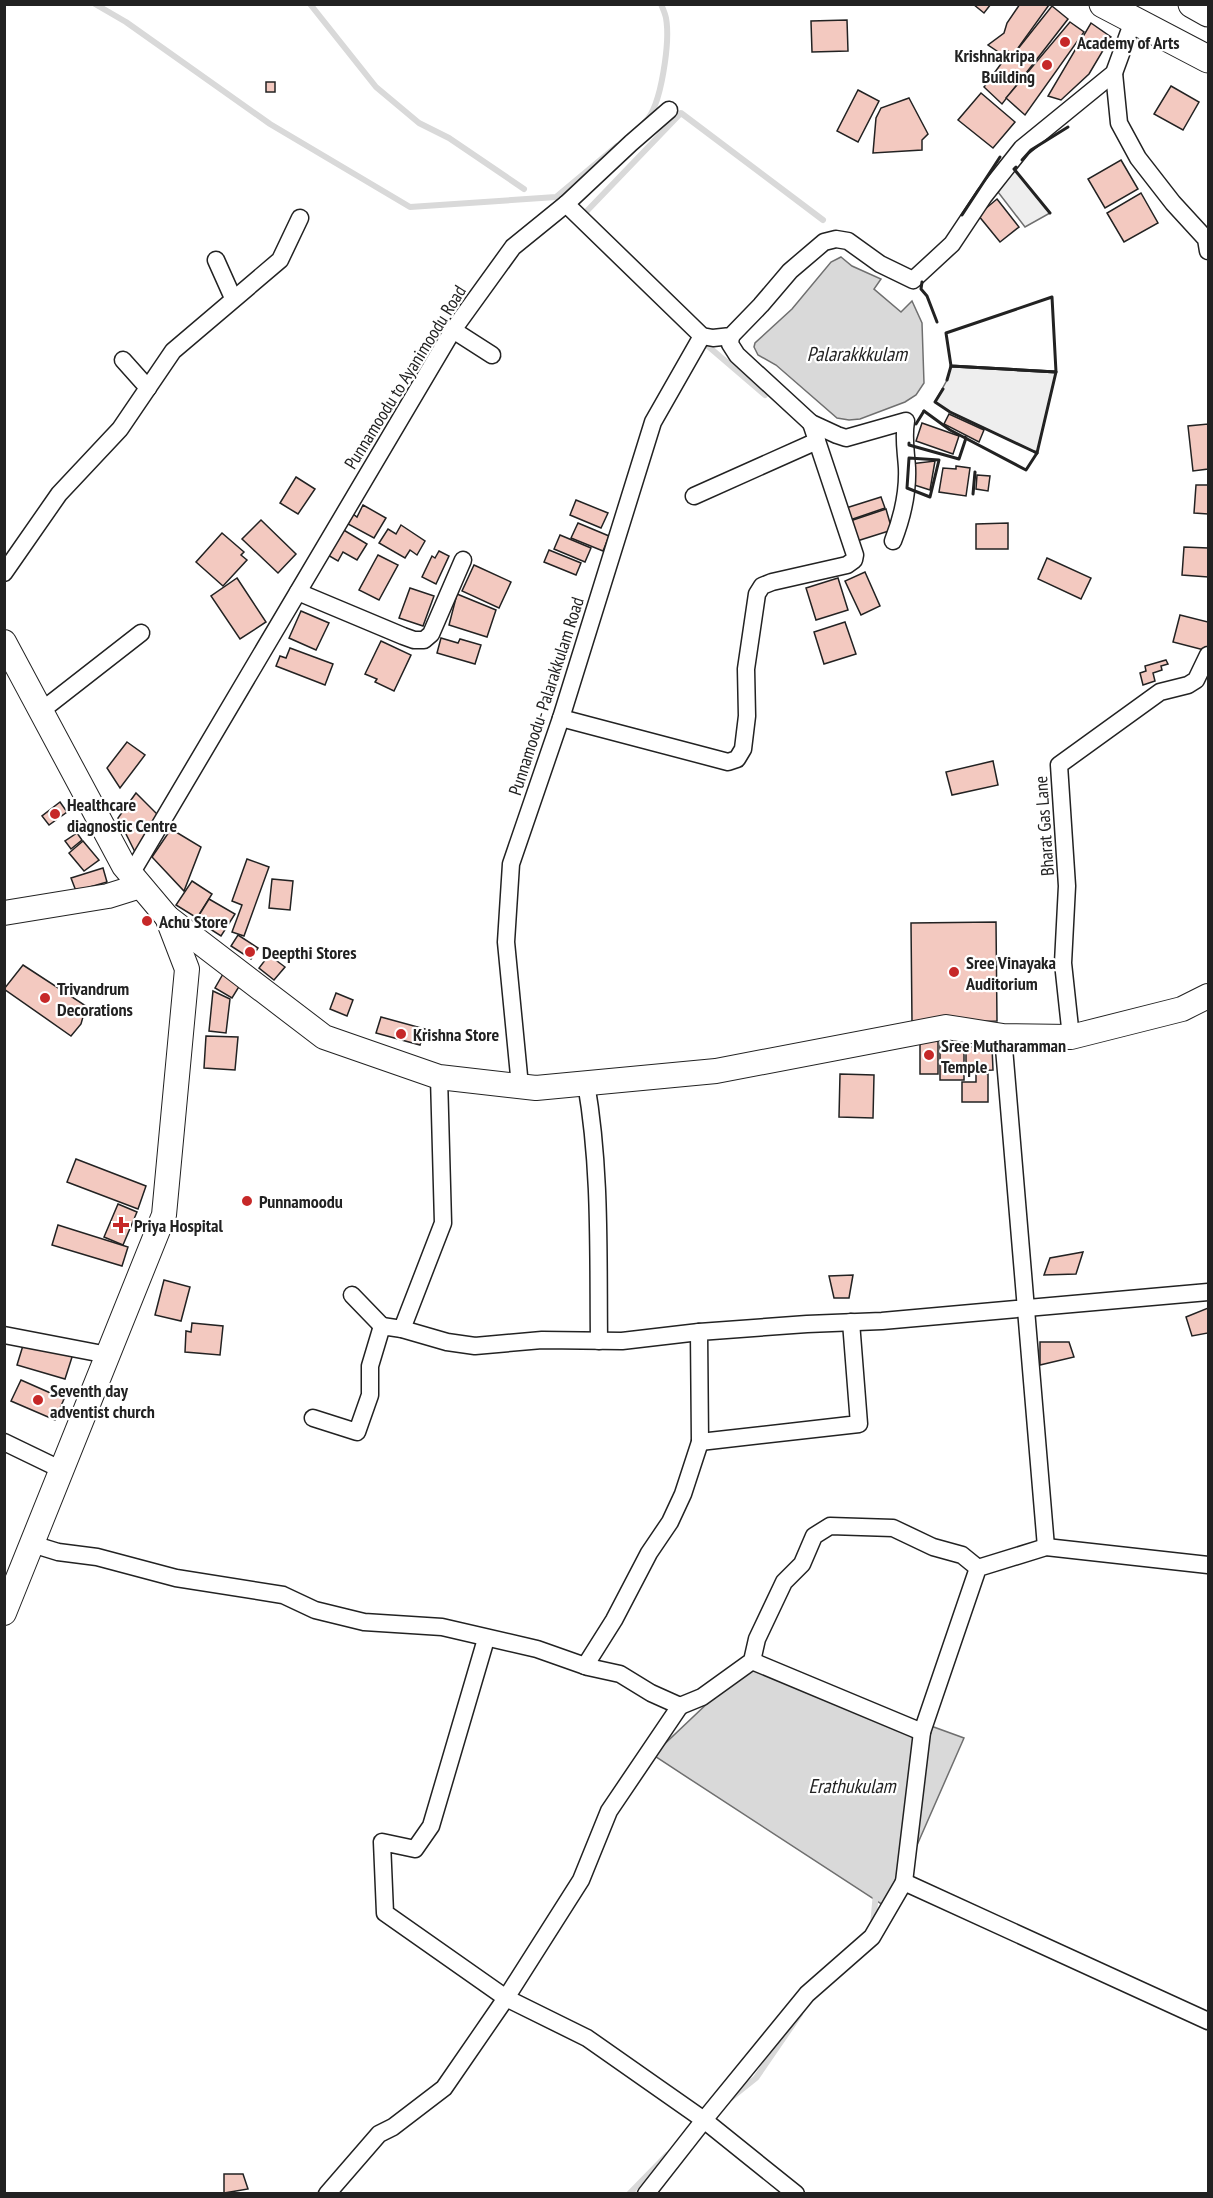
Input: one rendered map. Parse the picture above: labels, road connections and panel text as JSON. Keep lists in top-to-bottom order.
{
  "streets": {
    "street": ["Punnamoodu to Ayanimoodu Road", "Punnamoodu- Palarakkulam Road", "Bharat Gas Lane"]
  },
  "water": ["Palarakkkulam", "Erathukulam"],
  "places": {
    "other": [
      "Academy of Arts",
      "Krishnakripa Building",
      "Healthcare diagnostic Centre",
      "Achu Store",
      "Deepthi Stores",
      "Sree Vinayaka Auditorium",
      "Trivandrum Decorations",
      "Krishna Store",
      "Sree Mutharamman Temple",
      "Punnamoodu",
      "Seventh day adventist church"
    ],
    "health": ["Priya Hospital"]
  }
}
